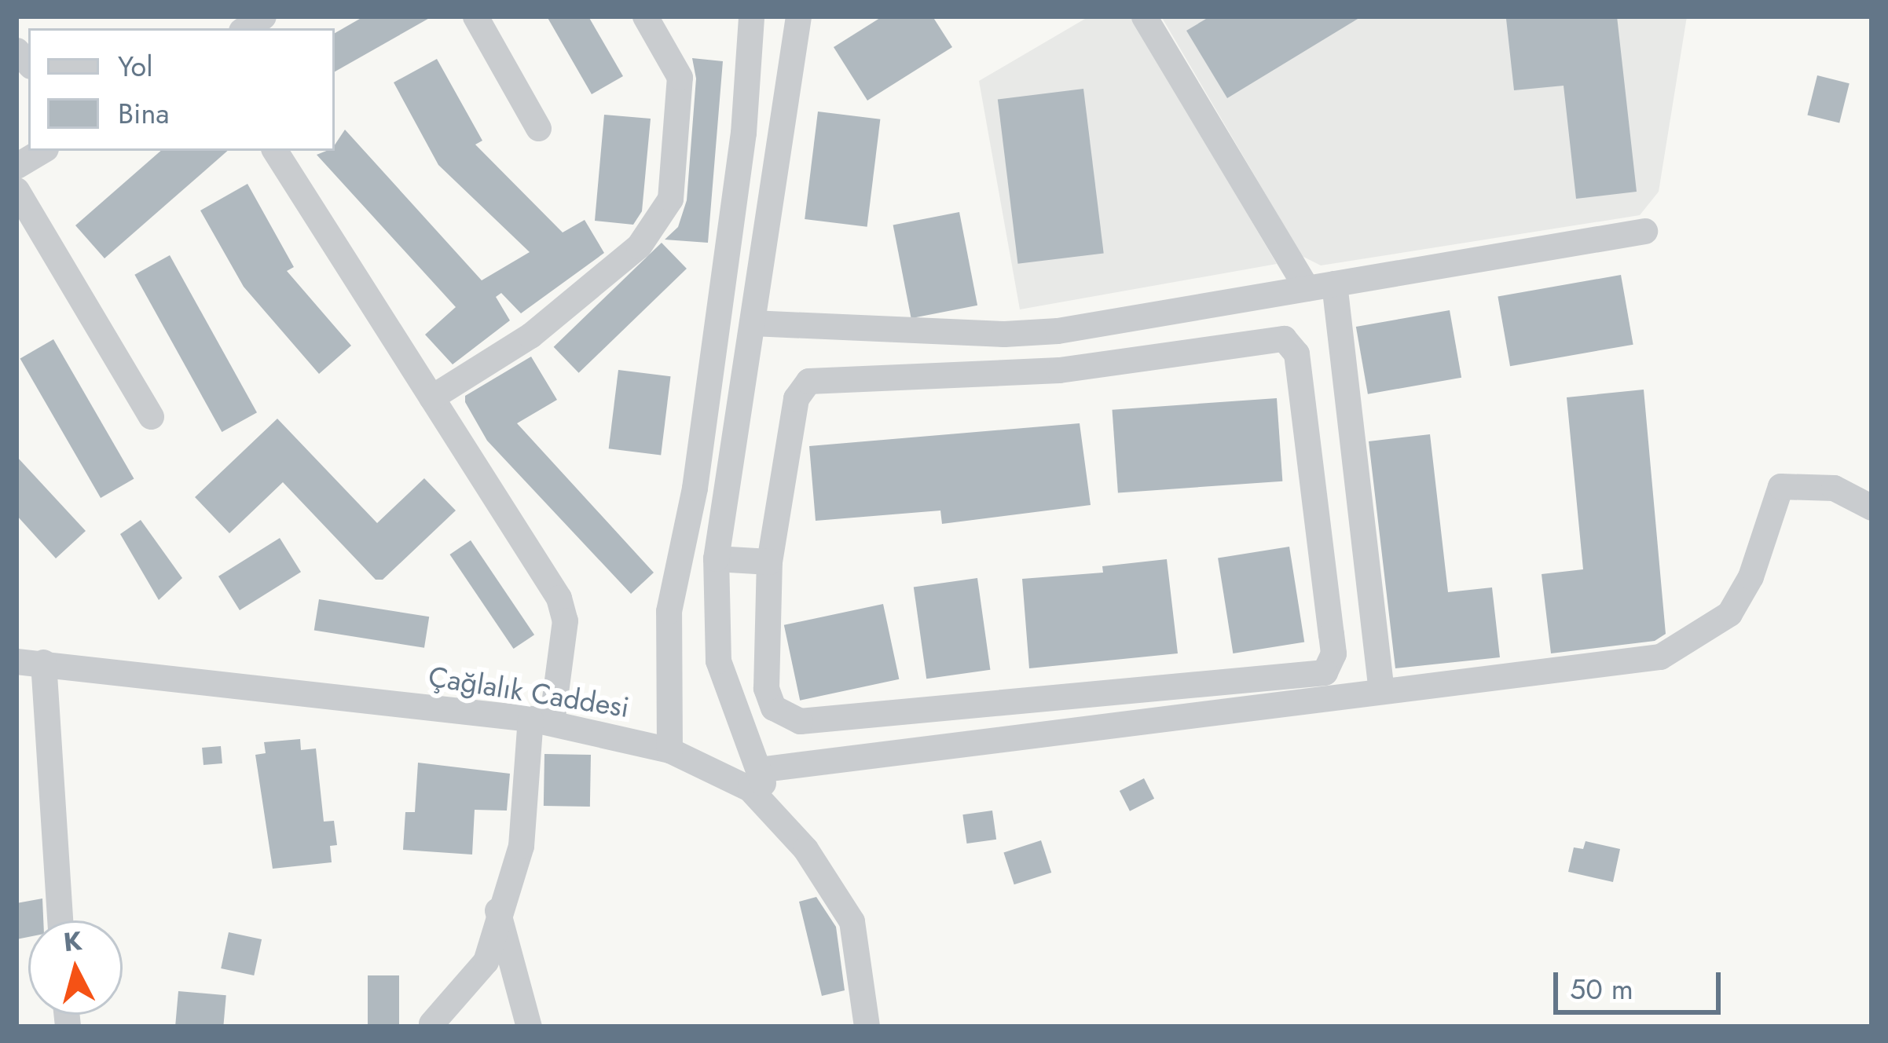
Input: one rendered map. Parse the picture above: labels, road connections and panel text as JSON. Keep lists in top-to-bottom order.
{
  "streets": {
    "street": ["Çağlalık Caddesi"]
  },
  "legend": ["Yol", "Bina"],
  "scale_bar": "50 m",
  "north": "top"
}
